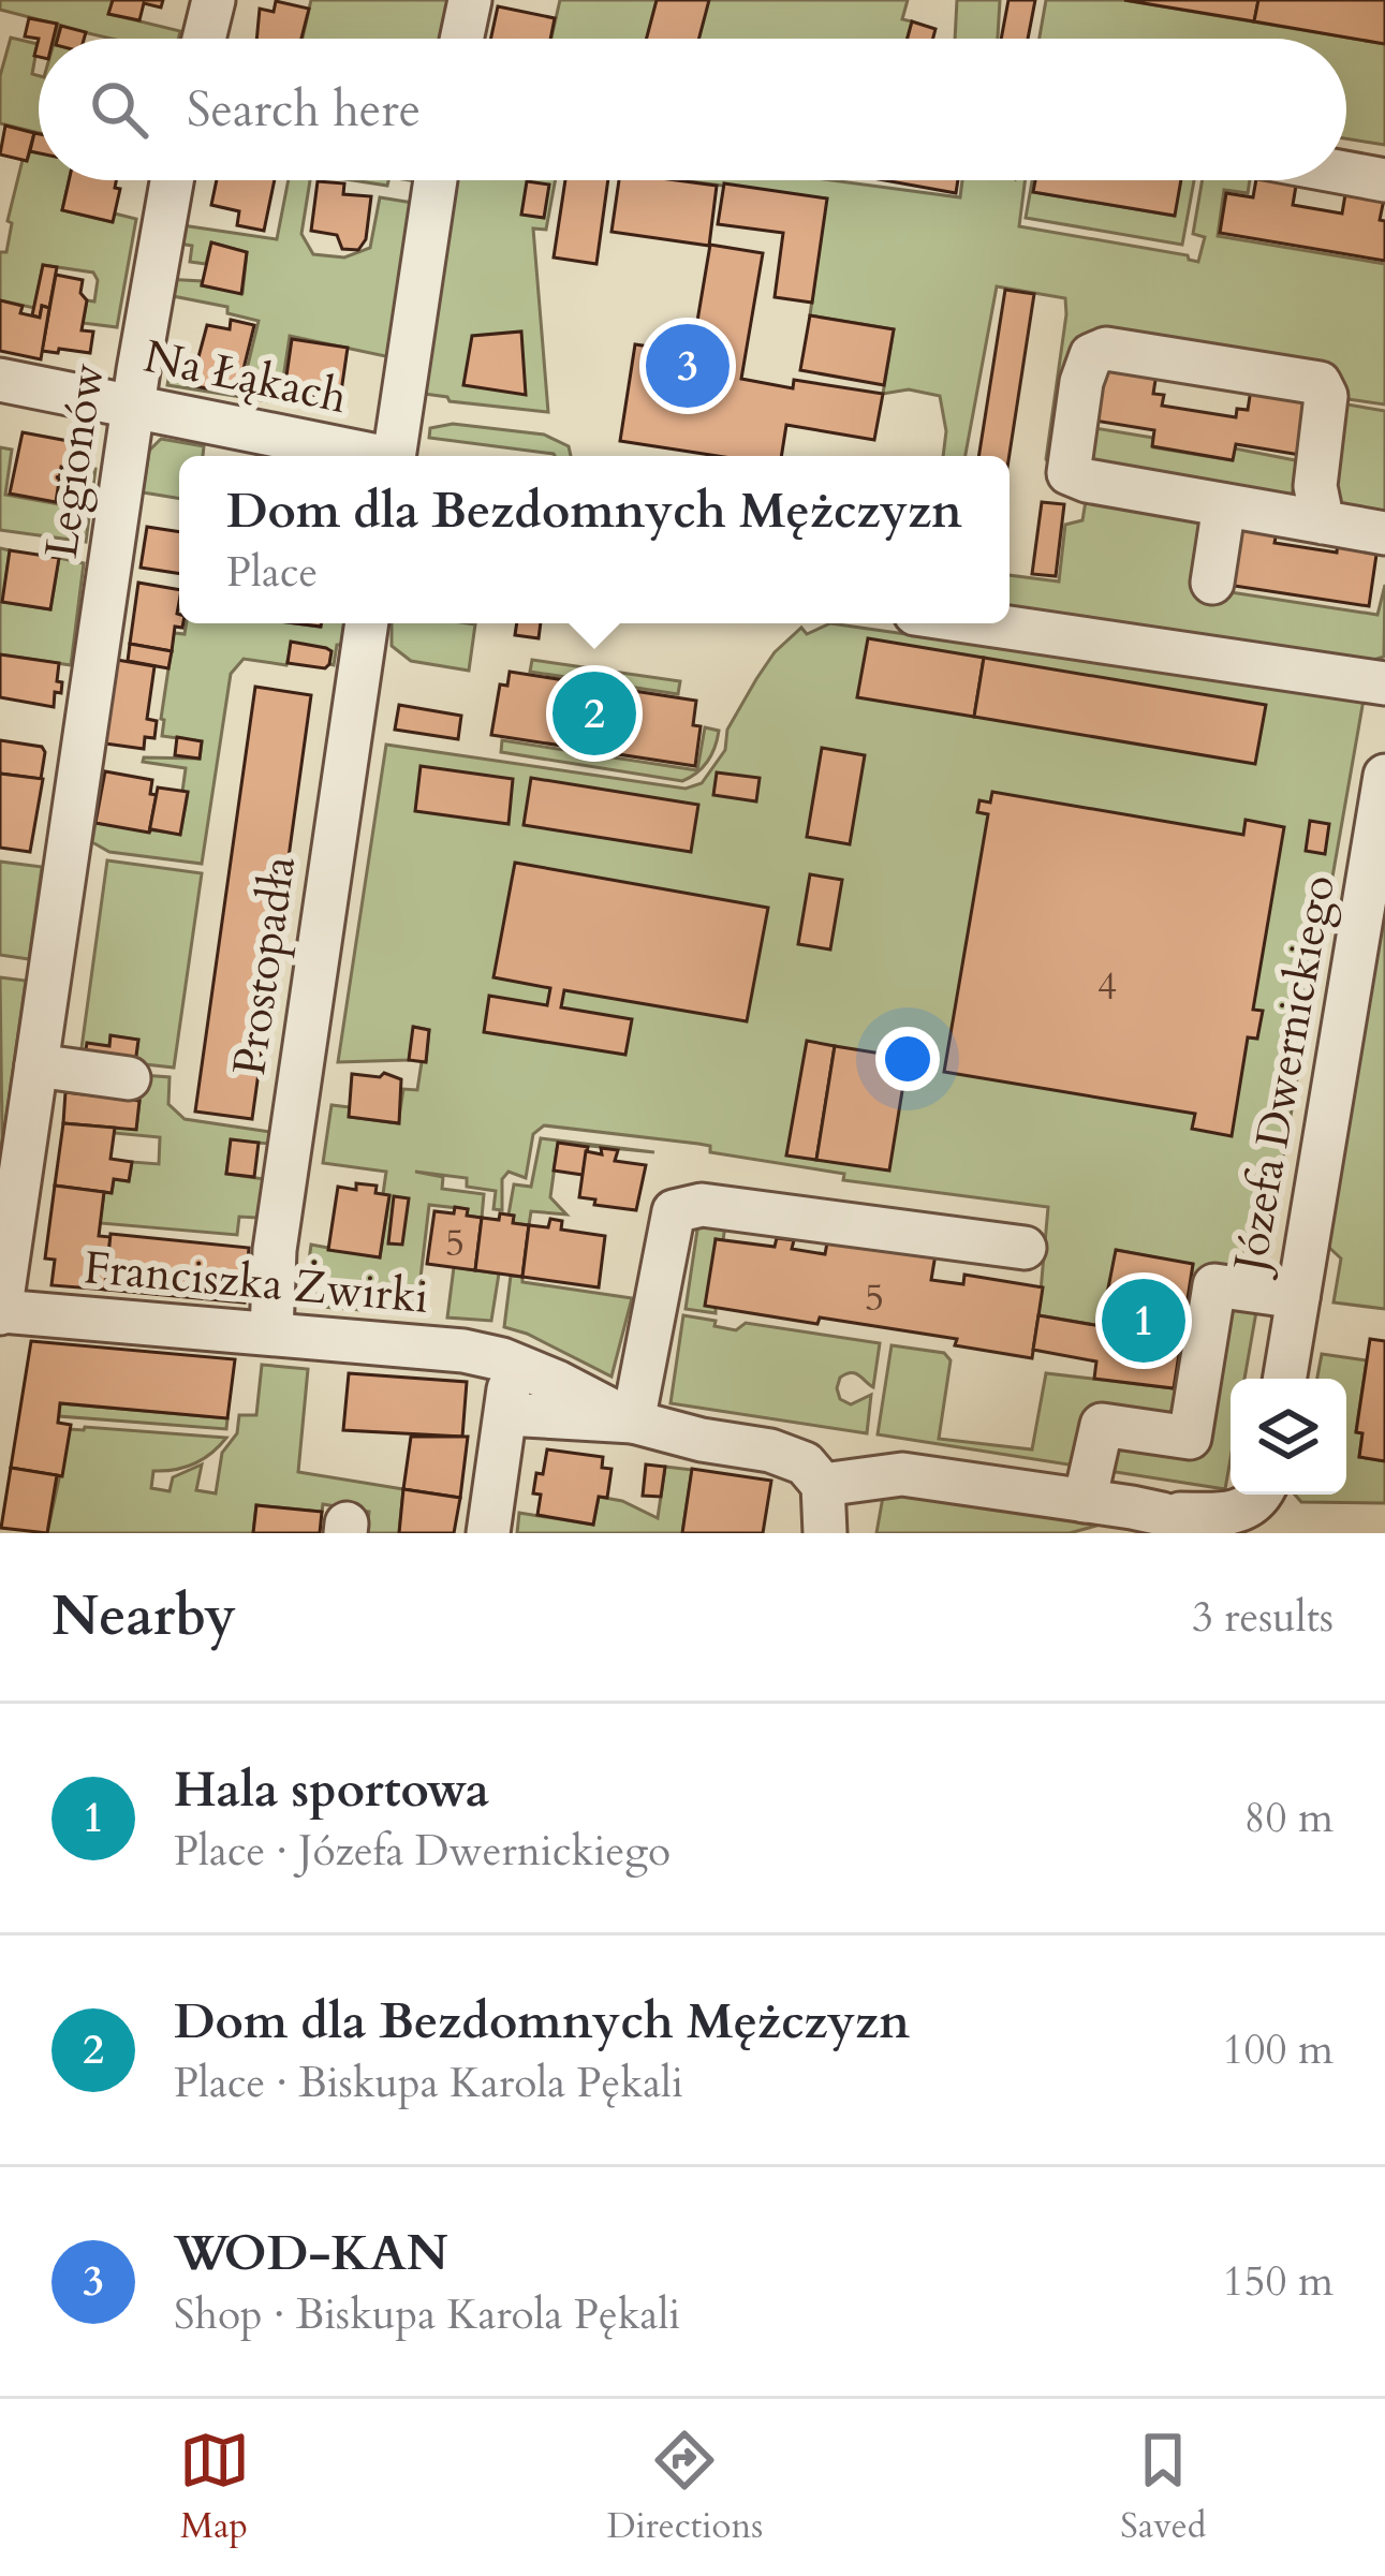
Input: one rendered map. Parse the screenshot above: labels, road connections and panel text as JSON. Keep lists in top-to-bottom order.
{
  "streets": {
    "street": [
      "Na Łąkach",
      "Legionów",
      "Prostopadła",
      "Józefa Dwernickiego",
      "Franciszka Żwirki"
    ]
  },
  "crossings": [
    ["Na Łąkach", "Legionów"],
    ["Legionów", "Franciszka Żwirki"],
    ["Prostopadła", "Franciszka Żwirki"]
  ],
  "house_numbers": ["4", "5", "5"],
  "page": {
    "search": "Search here",
    "pins": ["3", "2", "1"],
    "popup": ["Dom dla Bezdomnych Mężczyzn", "Place"],
    "heading": ["Nearby", "3 results"],
    "list": [
      {
        "mark": "1",
        "name": "Hala sportowa",
        "note": "Place · Józefa Dwernickiego",
        "value": "80 m"
      },
      {
        "mark": "2",
        "name": "Dom dla Bezdomnych Mężczyzn",
        "note": "Place · Biskupa Karola Pękali",
        "value": "100 m"
      },
      {
        "mark": "3",
        "name": "WOD-KAN",
        "note": "Shop · Biskupa Karola Pękali",
        "value": "150 m"
      }
    ],
    "nav": ["Map", "Directions", "Saved"]
  }
}
